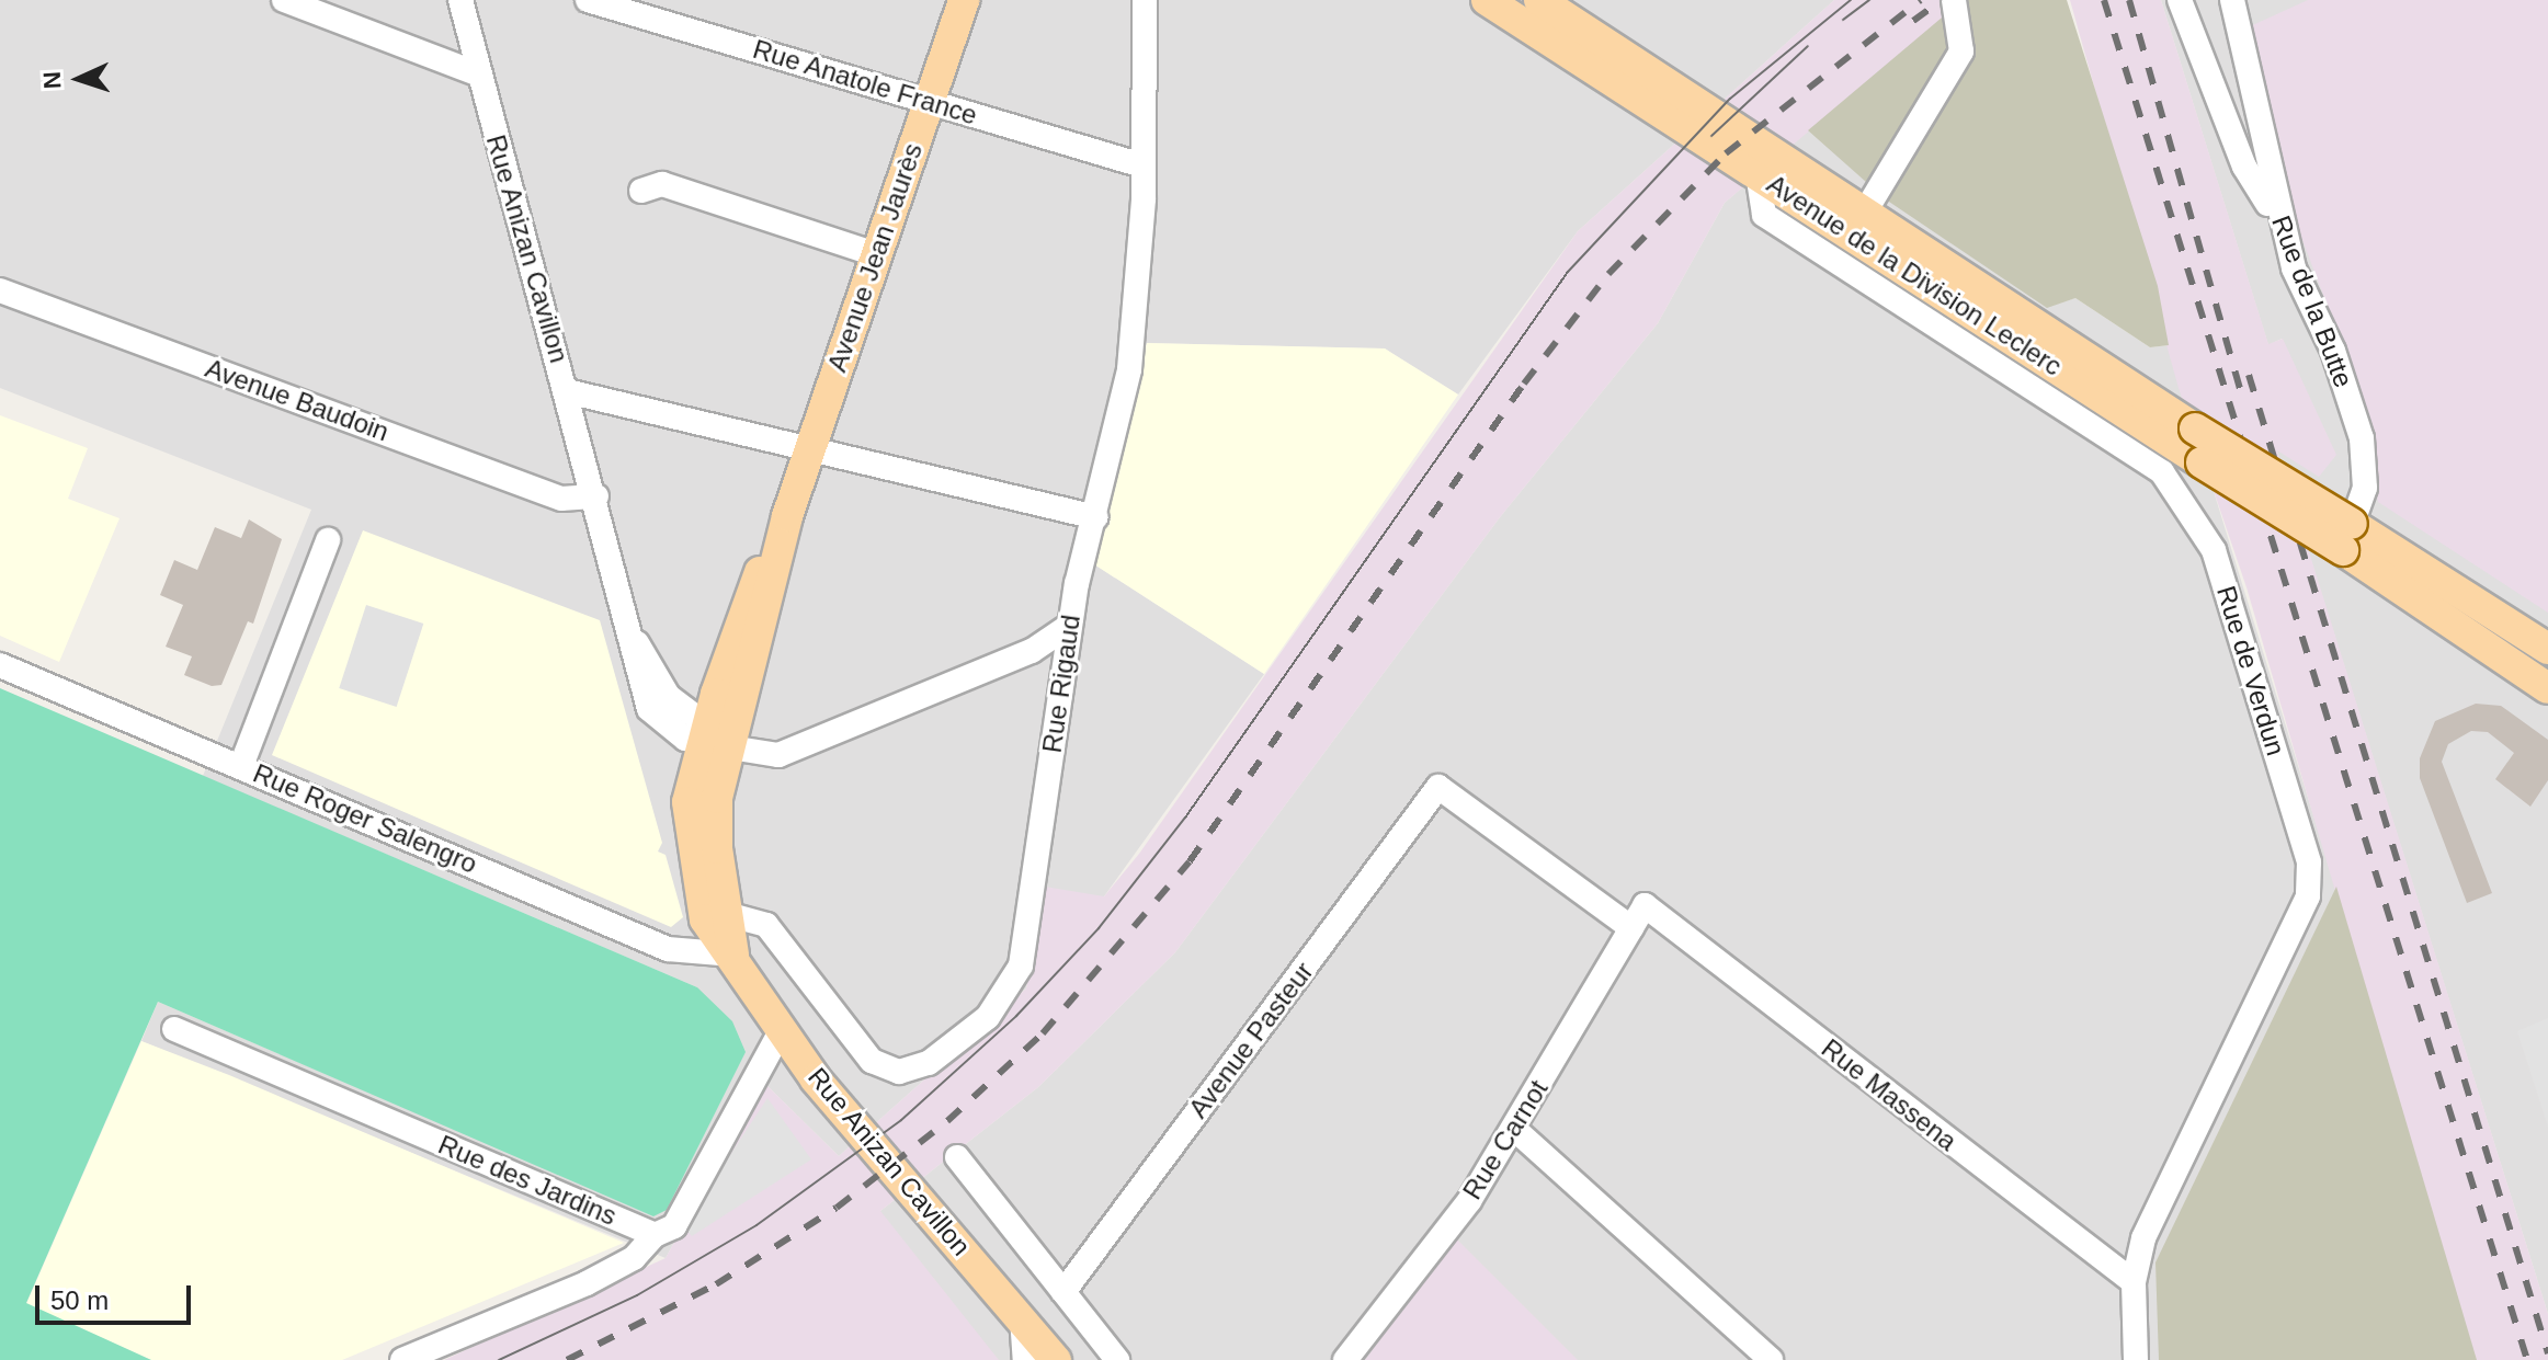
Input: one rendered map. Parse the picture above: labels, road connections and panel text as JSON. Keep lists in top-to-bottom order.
{
  "streets": {
    "main road": ["Rue Anizan Cavillon", "Avenue Jean Jaurès", "Avenue de la Division Leclerc"],
    "street": [
      "Rue Anatole France",
      "Rue de la Butte",
      "Avenue Baudoin",
      "Rue de Verdun",
      "Rue Rigaud",
      "Rue Roger Salengro",
      "Avenue Pasteur",
      "Rue Massena",
      "Rue Carnot",
      "Rue des Jardins"
    ]
  },
  "crossings": [
    ["Rue Anatole France", "Avenue Jean Jaurès"],
    ["Rue Anatole France", "Rue Rigaud"],
    ["Rue Anizan Cavillon", "Avenue Jean Jaurès"],
    ["Rue Anizan Cavillon", "Avenue Baudoin"],
    ["Rue Anizan Cavillon", "Rue Rigaud"],
    ["Rue Anizan Cavillon", "Rue Roger Salengro"],
    ["Avenue de la Division Leclerc", "Rue de la Butte"],
    ["Avenue de la Division Leclerc", "Rue de Verdun"],
    ["Rue de Verdun", "Rue Massena"],
    ["Avenue Pasteur", "Rue Carnot"],
    ["Rue Massena", "Rue Carnot"]
  ],
  "scale_bar": "50 m",
  "north": "left"
}
